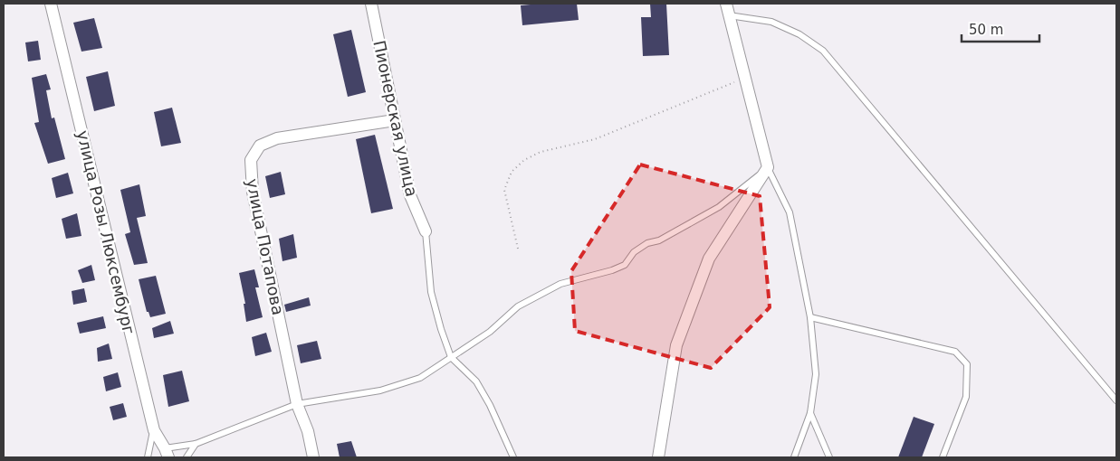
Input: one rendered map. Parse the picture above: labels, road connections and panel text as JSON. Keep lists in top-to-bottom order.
{
  "streets": {
    "street": ["Пионерская улица", "улица Розы Люксембург", "улица Потапова"]
  },
  "crossings": [
    ["Пионерская улица", "улица Потапова"]
  ],
  "scale_bar": "50 m"
}
